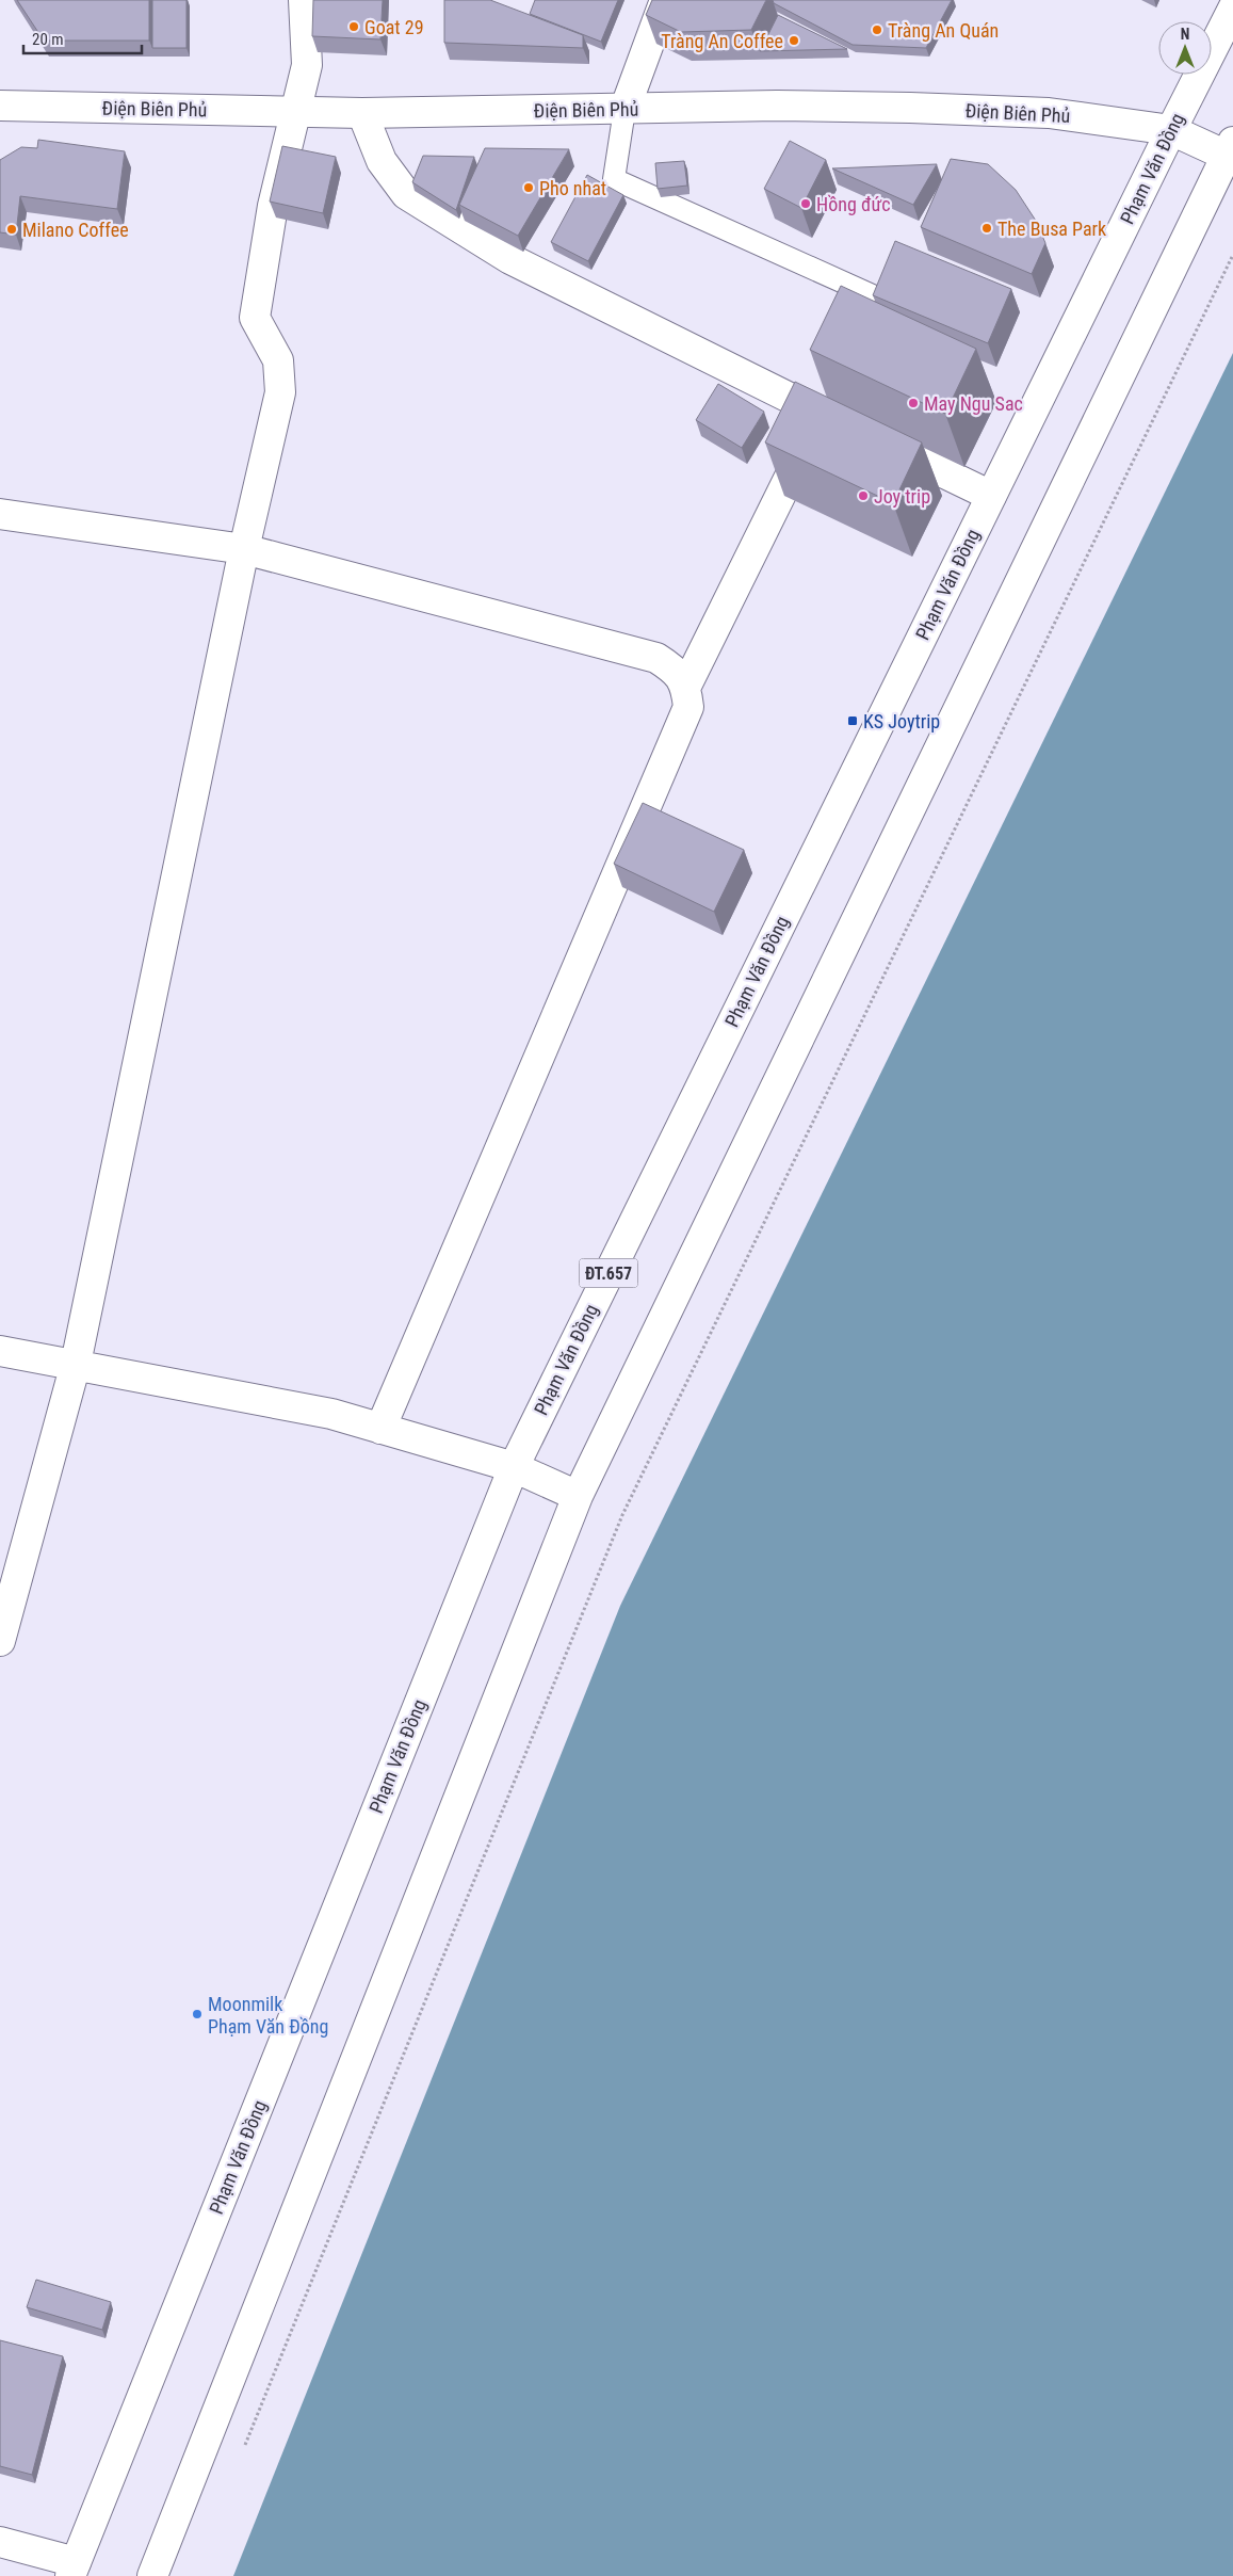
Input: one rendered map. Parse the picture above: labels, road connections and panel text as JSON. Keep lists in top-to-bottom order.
{
  "streets": {
    "street": ["Điện Biên Phủ", "Phạm Văn Đồng", "ĐT.657"]
  },
  "crossings": [
    ["Điện Biên Phủ", "Phạm Văn Đồng"]
  ],
  "places": {
    "other": [
      "Goat 29",
      "Tràng An Quán",
      "Tràng An Coffee",
      "Pho nhat",
      "Hồng đức",
      "The Busa Park",
      "Milano Coffee",
      "May Ngu Sac",
      "Joy trip",
      "Moonmilk Phạm Văn Đồng"
    ],
    "transit": ["KS Joytrip"]
  },
  "scale_bar": "20 m",
  "north": "top"
}
